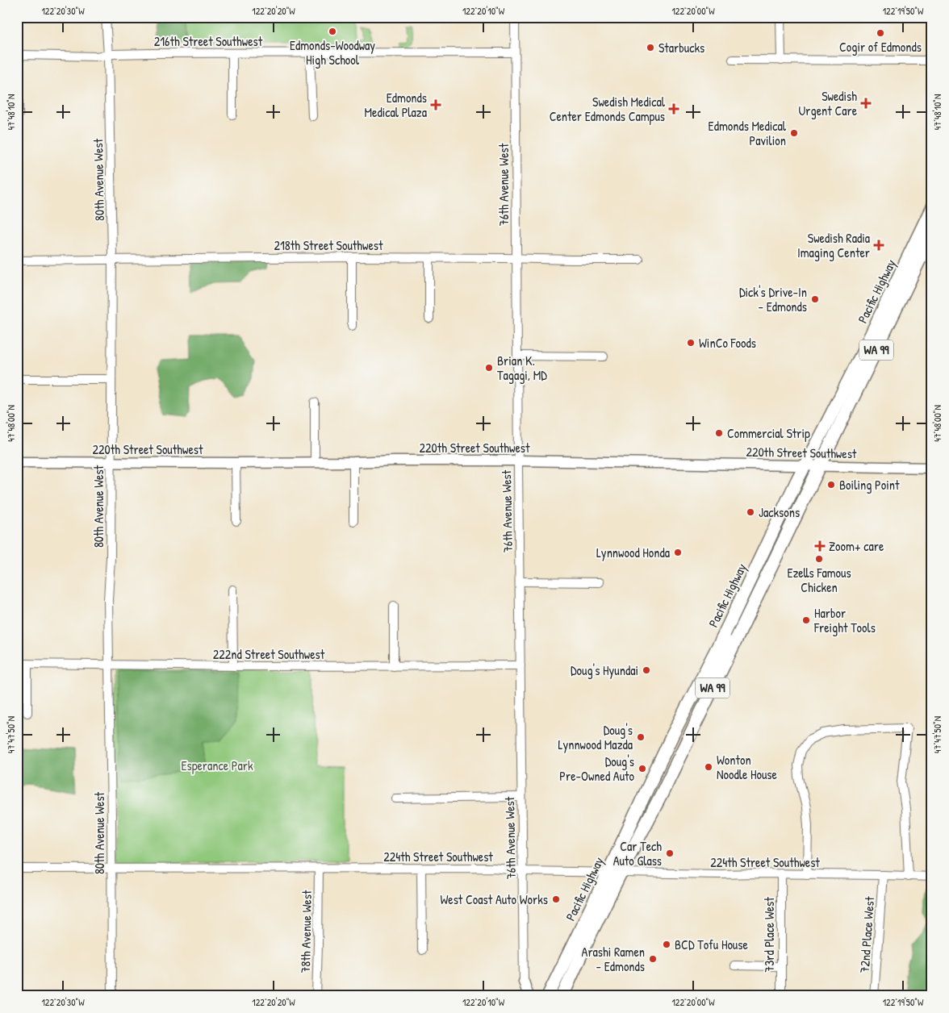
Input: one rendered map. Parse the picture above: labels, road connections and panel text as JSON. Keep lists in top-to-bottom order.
{
  "streets": {
    "highway": ["Pacific Highway", "WA 99"],
    "main road": ["220th Street Southwest"],
    "street": [
      "216th Street Southwest",
      "80th Avenue West",
      "76th Avenue West",
      "218th Street Southwest",
      "222nd Street Southwest",
      "224th Street Southwest",
      "78th Avenue West",
      "73rd Place West",
      "72nd Place West"
    ]
  },
  "crossings": [
    ["216th Street Southwest", "80th Avenue West"],
    ["216th Street Southwest", "76th Avenue West"],
    ["80th Avenue West", "218th Street Southwest"],
    ["80th Avenue West", "220th Street Southwest"],
    ["80th Avenue West", "222nd Street Southwest"],
    ["80th Avenue West", "224th Street Southwest"],
    ["76th Avenue West", "218th Street Southwest"],
    ["76th Avenue West", "220th Street Southwest"],
    ["76th Avenue West", "222nd Street Southwest"],
    ["76th Avenue West", "224th Street Southwest"],
    ["Pacific Highway", "220th Street Southwest"],
    ["Pacific Highway", "224th Street Southwest"],
    ["224th Street Southwest", "78th Avenue West"],
    ["224th Street Southwest", "73rd Place West"],
    ["224th Street Southwest", "72nd Place West"]
  ],
  "parks": ["Esperance Park"],
  "places": {
    "other": [
      "Edmonds-Woodway High School",
      "Cogir of Edmonds",
      "Starbucks",
      "Edmonds Medical Pavilion",
      "Dick's Drive-In - Edmonds",
      "WinCo Foods",
      "Brian K. Tagagi, MD",
      "Commercial Strip",
      "Boiling Point",
      "Jacksons",
      "Lynnwood Honda",
      "Ezells Famous Chicken",
      "Harbor Freight Tools",
      "Doug's Hyundai",
      "Doug's Lynnwood Mazda",
      "Wonton Noodle House",
      "Doug's Pre-Owned Auto",
      "Car Tech Auto Glass",
      "West Coast Auto Works",
      "BCD Tofu House",
      "Arashi Ramen - Edmonds"
    ],
    "health": [
      "Swedish Urgent Care",
      "Edmonds Medical Plaza",
      "Swedish Medical Center Edmonds Campus",
      "Swedish Radia Imaging Center",
      "Zoom+ care"
    ]
  },
  "coordinates": [
    "122°20'30\"W",
    "122°20'20\"W",
    "122°20'10\"W",
    "122°20'00\"W",
    "122°19'50\"W",
    "47°48'10\"N",
    "47°48'00\"N",
    "47°47'50\"N"
  ]
}
